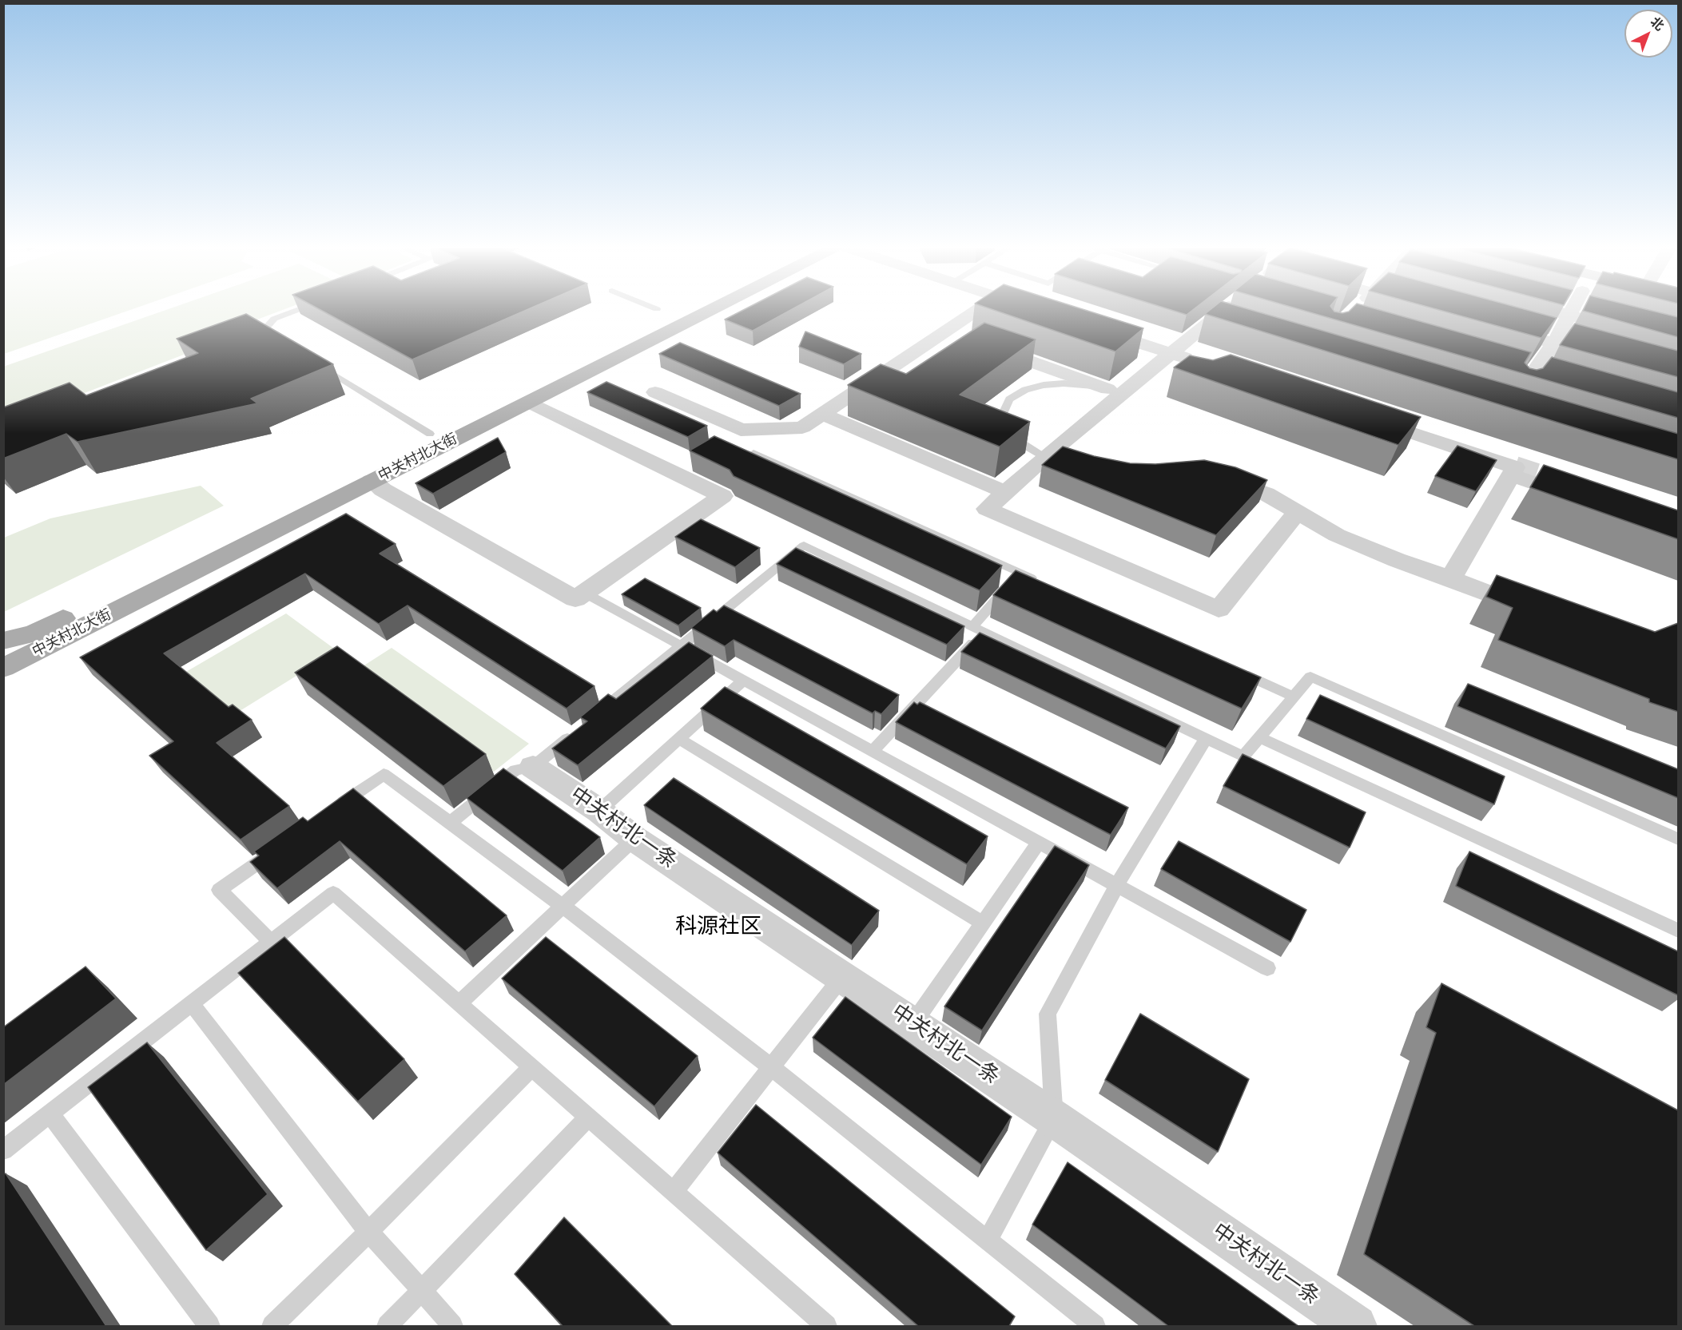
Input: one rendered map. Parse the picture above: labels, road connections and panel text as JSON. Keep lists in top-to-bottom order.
{
  "streets": {
    "main road": ["中关村北大街"],
    "street": ["中关村北一条"]
  },
  "districts": ["科源社区"],
  "north": "top right"
}
